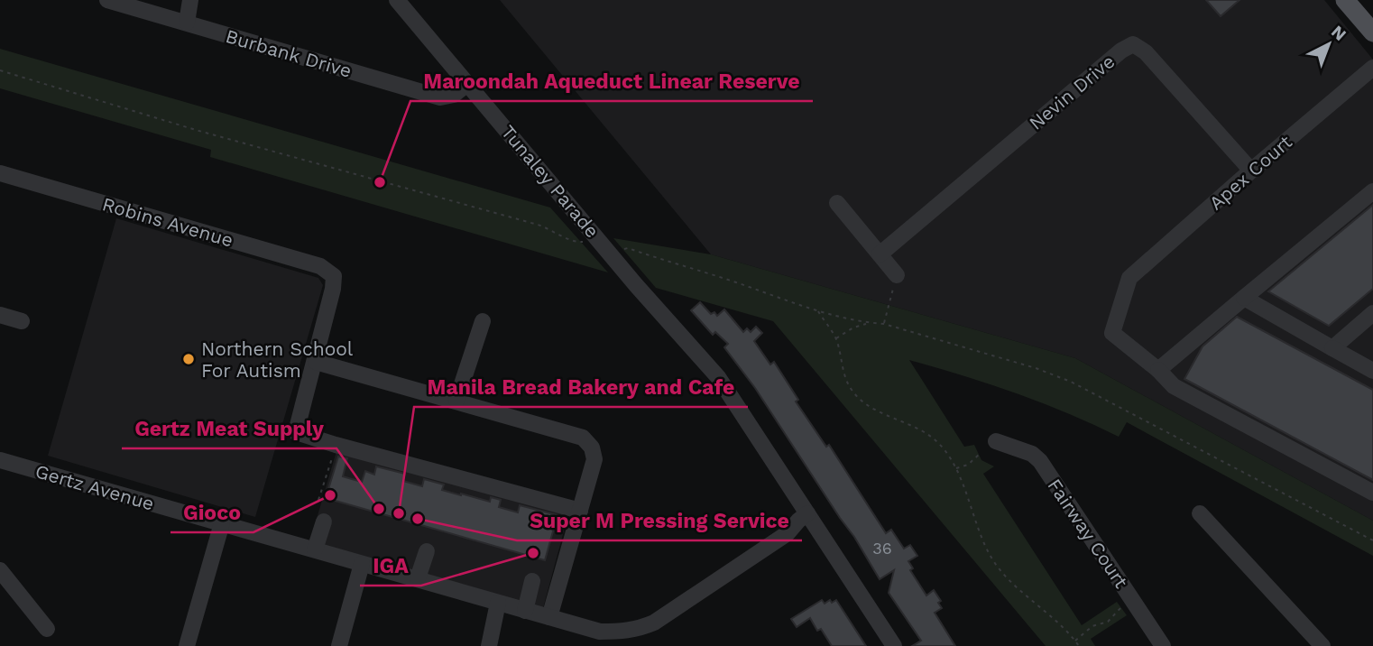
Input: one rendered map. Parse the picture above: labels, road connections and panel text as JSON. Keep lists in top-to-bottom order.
{
  "streets": {
    "street": [
      "Burbank Drive",
      "Nevin Drive",
      "Apex Court",
      "Tunaley Parade",
      "Robins Avenue",
      "Gertz Avenue",
      "Fairway Court"
    ]
  },
  "crossings": [
    ["Burbank Drive", "Tunaley Parade"],
    ["Nevin Drive", "Apex Court"],
    ["Tunaley Parade", "Gertz Avenue"]
  ],
  "places": [
    "Maroondah Aqueduct Linear Reserve",
    "Northern School For Autism",
    "Gioco",
    "Gertz Meat Supply",
    "Manila Bread Bakery and Cafe",
    "Super M Pressing Service",
    "IGA"
  ],
  "house_numbers": ["36"],
  "north": "top right"
}
